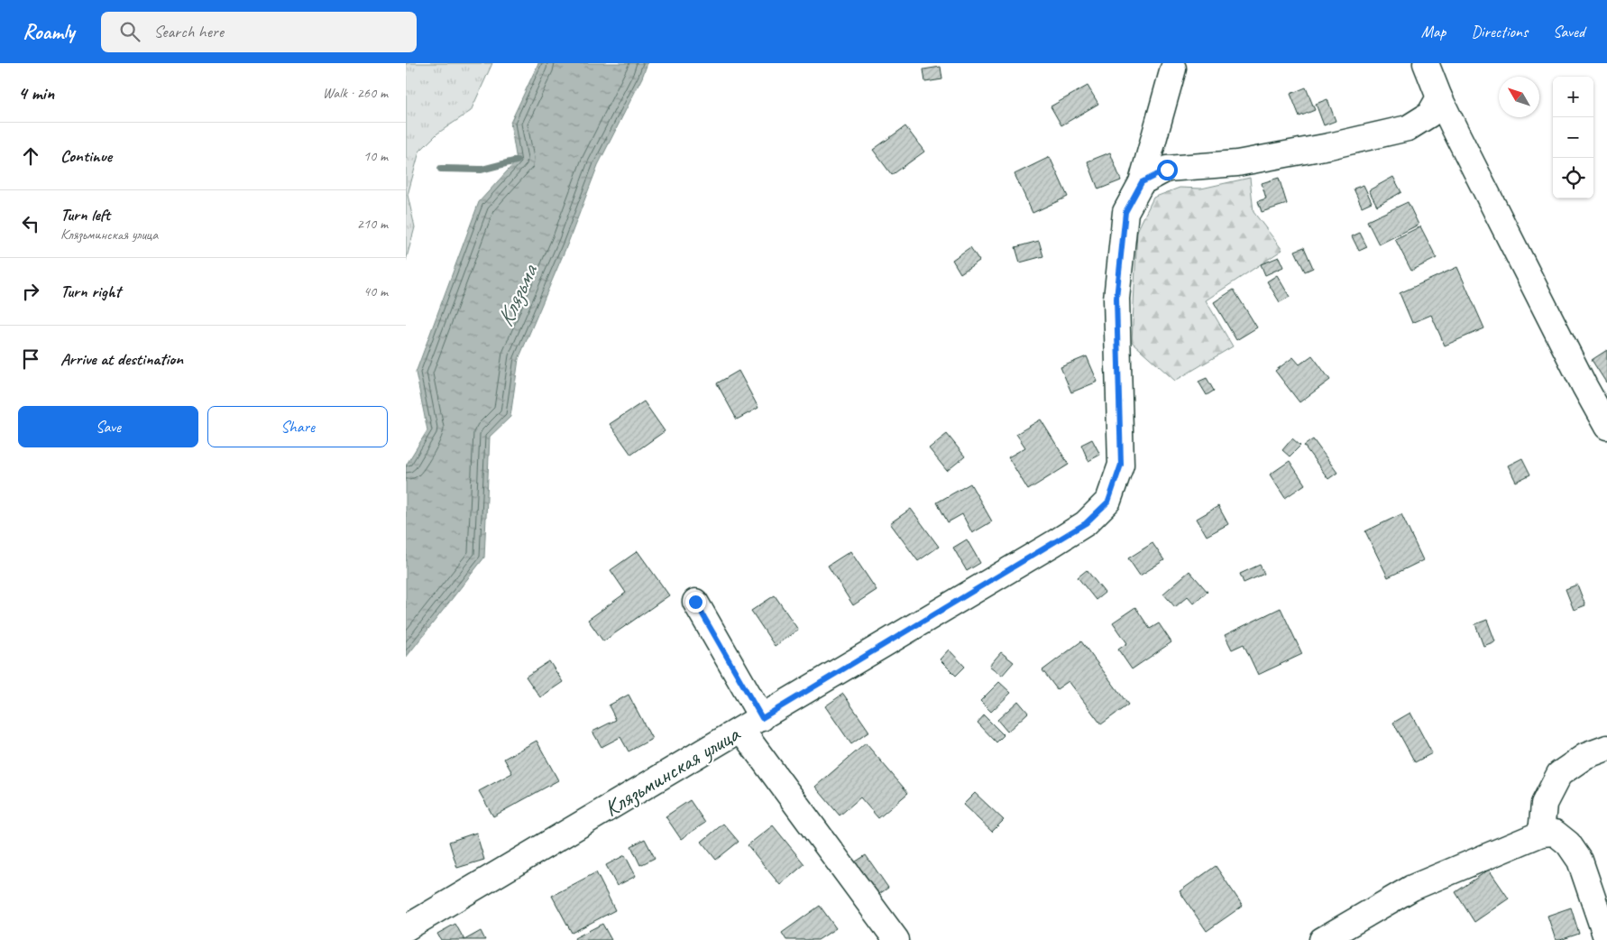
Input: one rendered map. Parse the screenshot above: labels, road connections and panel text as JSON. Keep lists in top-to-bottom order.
{
  "streets": {
    "street": ["Клязьминская улица"]
  },
  "water": ["Клязьма"],
  "north": "top left",
  "page": {
    "header": "Roamly",
    "search": "Search here",
    "nav": ["Map", "Directions", "Saved"],
    "heading": ["4 min", "Walk · 260 m"],
    "map_buttons": ["+", "−"],
    "list": [
      ["Continue", "10 m"],
      ["Turn left", "Клязьминская улица", "210 m"],
      ["Turn right", "40 m"],
      "Arrive at destination"
    ],
    "buttons": ["Save", "Share"]
  }
}
